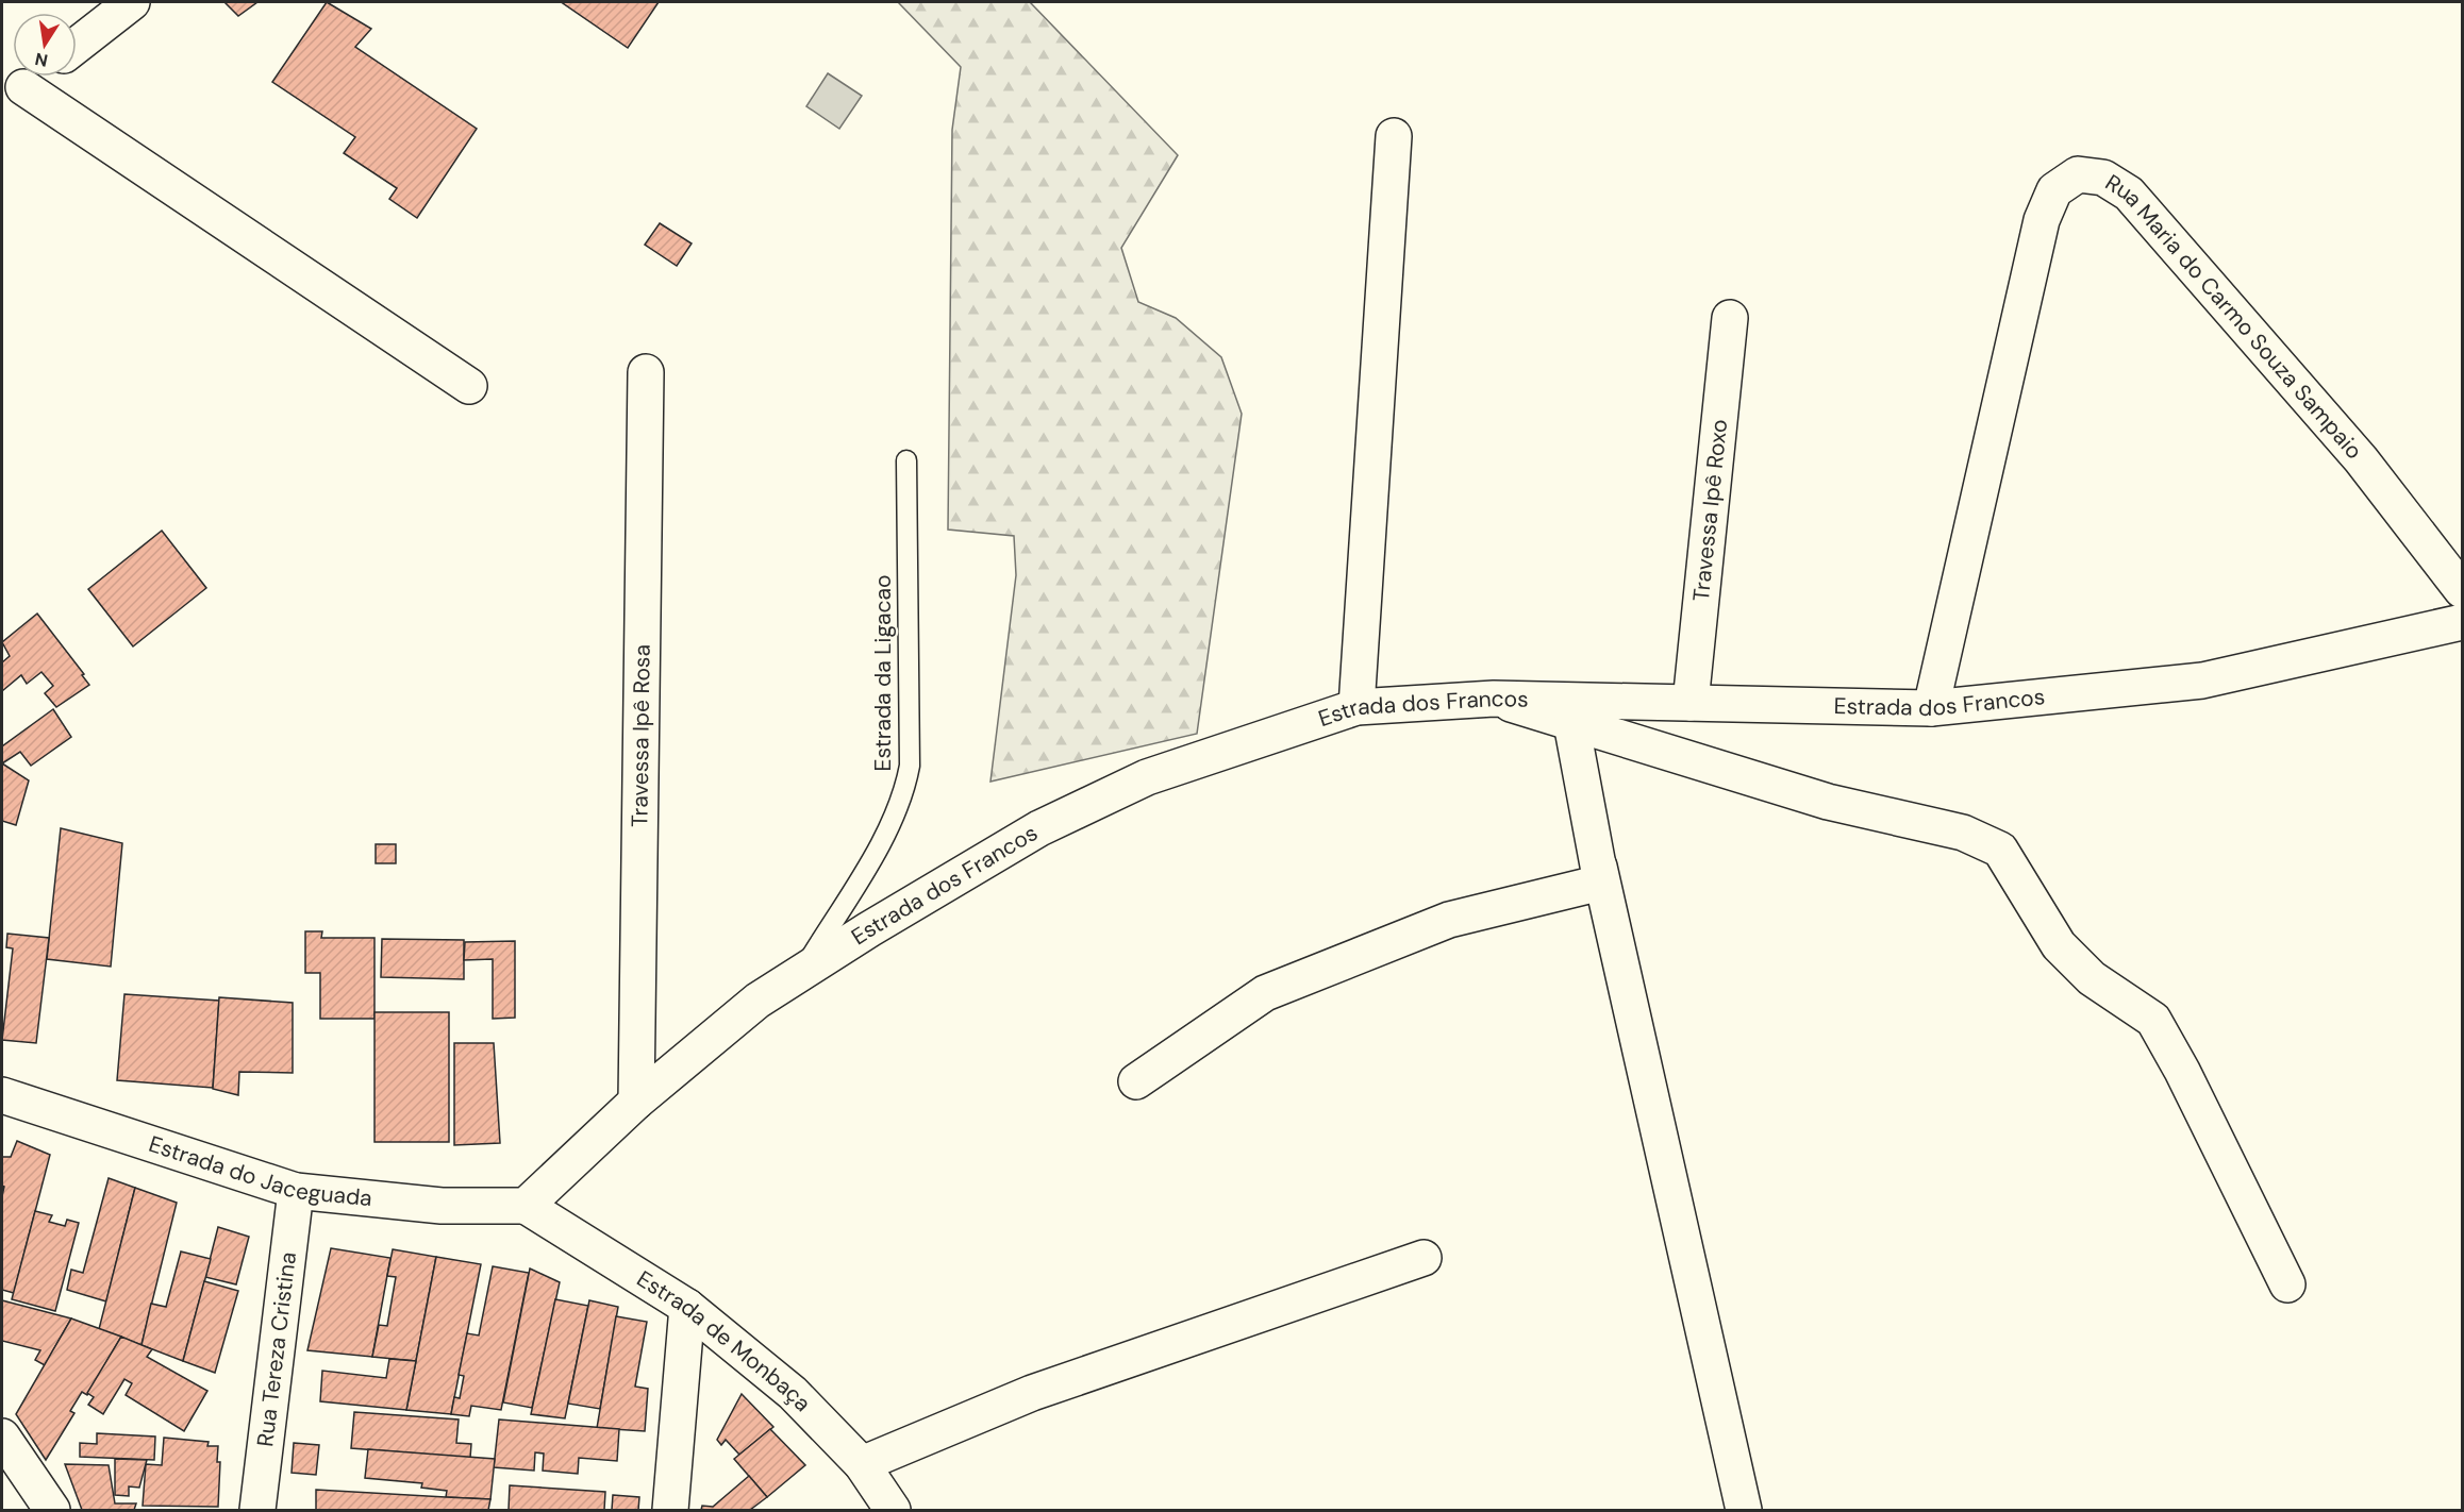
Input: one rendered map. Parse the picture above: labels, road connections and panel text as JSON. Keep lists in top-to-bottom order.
{
  "streets": {
    "street": [
      "Rua Maria do Carmo Souza Sampaio",
      "Travessa Ipê Roxo",
      "Estrada dos Francos",
      "Travessa Ipê Rosa",
      "Estrada do Jaceguada",
      "Estrada de Monbaça",
      "Rua Tereza Cristina"
    ],
    "lane": ["Estrada da Ligacao"]
  },
  "crossings": [
    ["Rua Maria do Carmo Souza Sampaio", "Estrada dos Francos"],
    ["Travessa Ipê Roxo", "Estrada dos Francos"],
    ["Estrada da Ligacao", "Estrada dos Francos"],
    ["Estrada dos Francos", "Travessa Ipê Rosa"],
    ["Estrada dos Francos", "Estrada do Jaceguada"],
    ["Estrada dos Francos", "Estrada de Monbaça"],
    ["Estrada do Jaceguada", "Estrada de Monbaça"],
    ["Estrada do Jaceguada", "Rua Tereza Cristina"]
  ],
  "north": "bottom"
}
